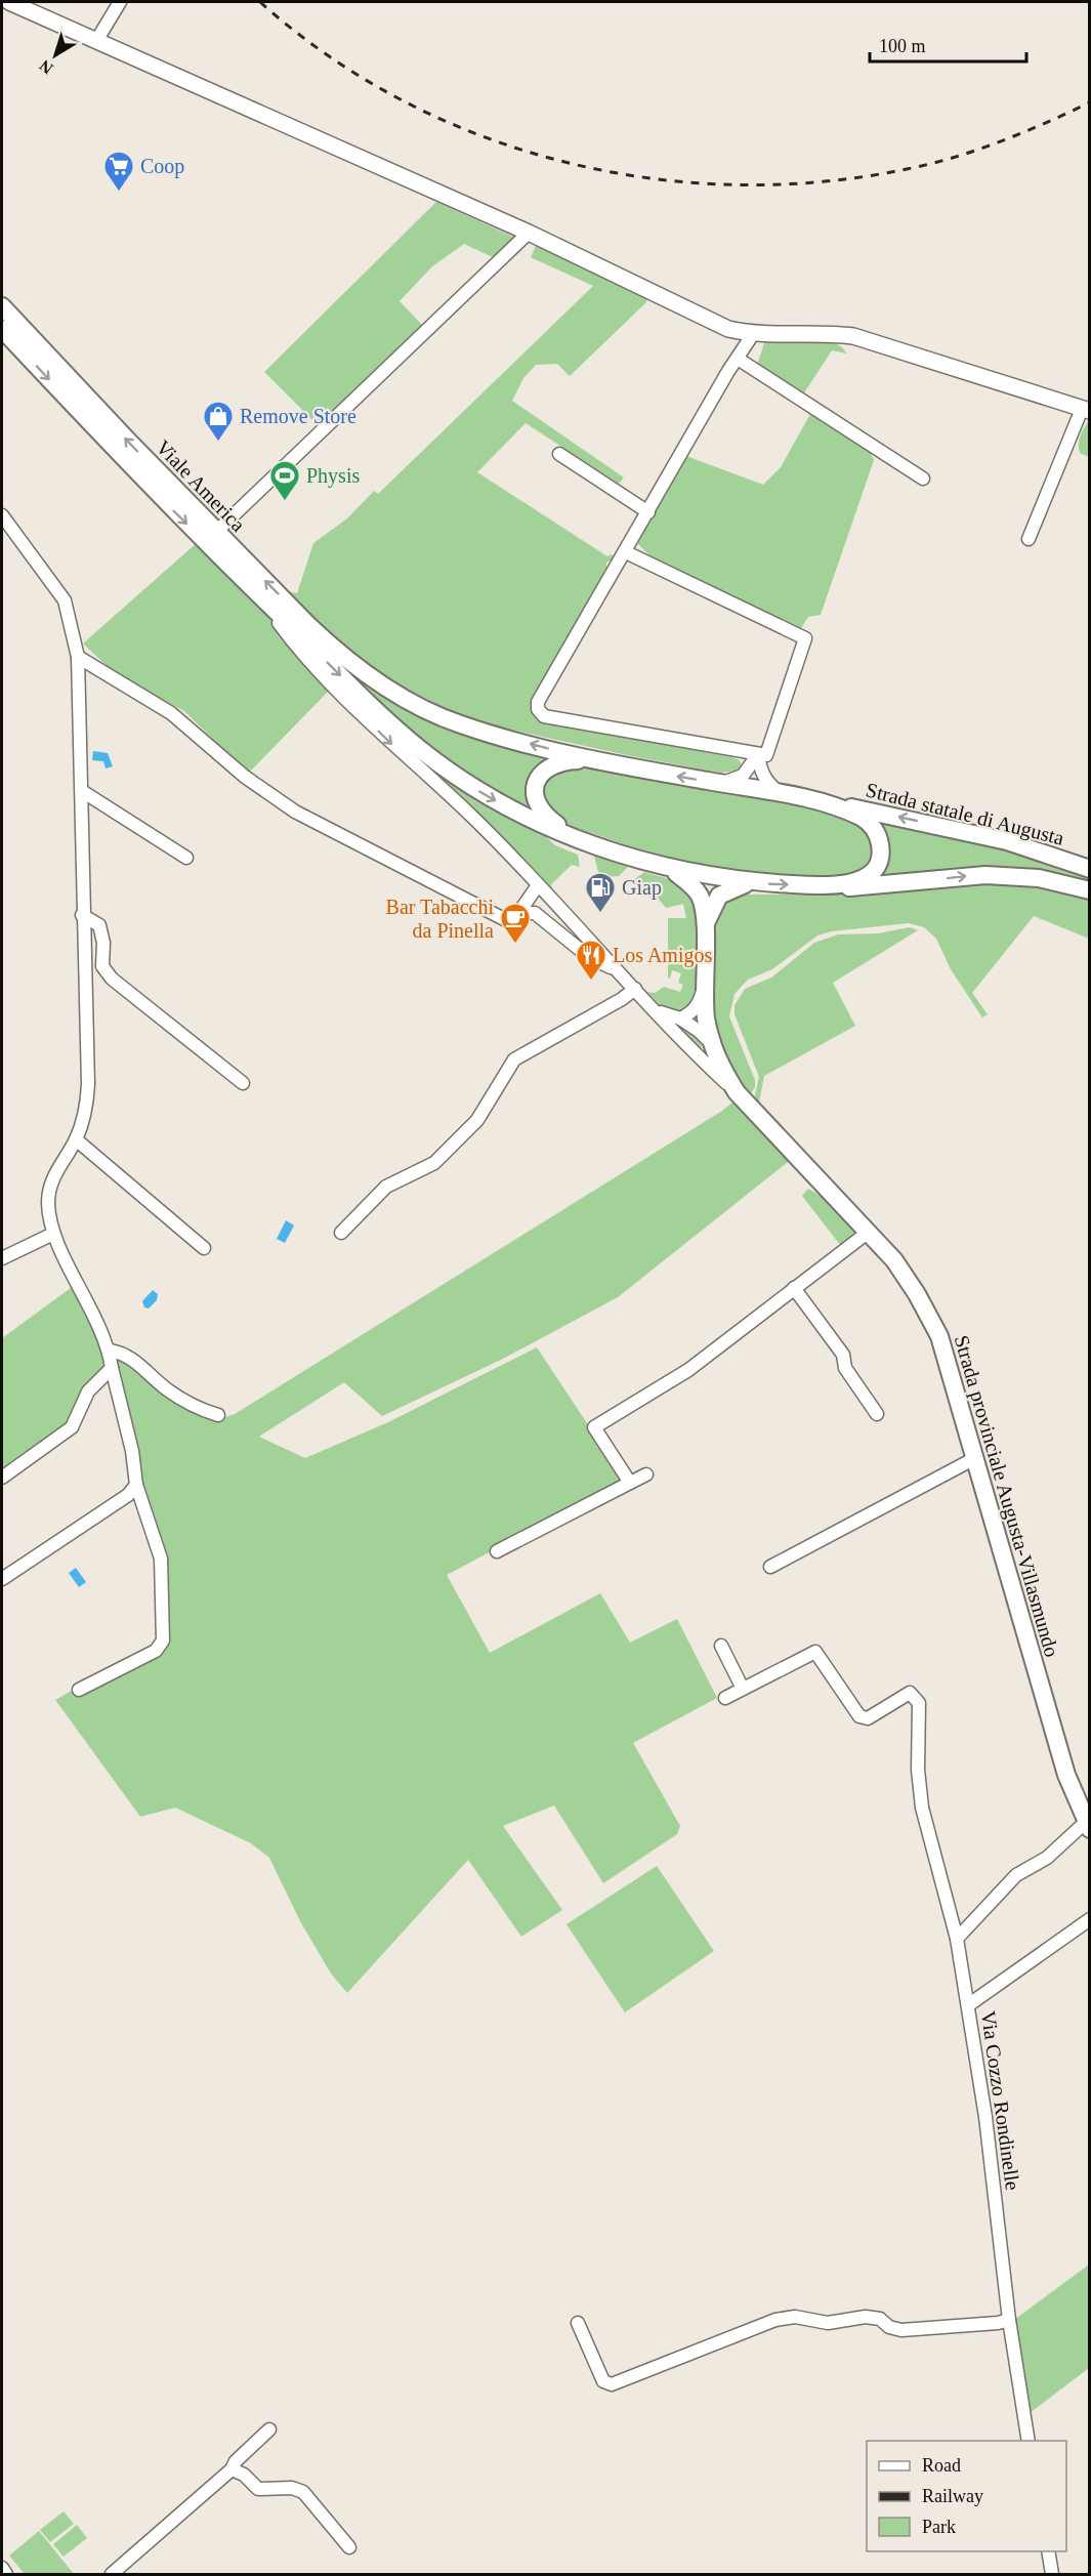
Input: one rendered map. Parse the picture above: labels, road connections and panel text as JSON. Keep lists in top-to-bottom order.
{
  "streets": {
    "main road": ["Viale America", "Strada statale di Augusta", "Strada provinciale Augusta-Villasmundo"],
    "street": ["Via Cozzo Rondinelle"]
  },
  "places": {
    "supermarket": ["Coop"],
    "shop": ["Remove Store"],
    "sports": ["Physis"],
    "fuel station": ["Giap"],
    "cafe": ["Bar Tabacchi da Pinella"],
    "restaurant": ["Los Amigos"]
  },
  "legend": ["Road", "Railway", "Park"],
  "scale_bar": "100 m",
  "north": "bottom left"
}
